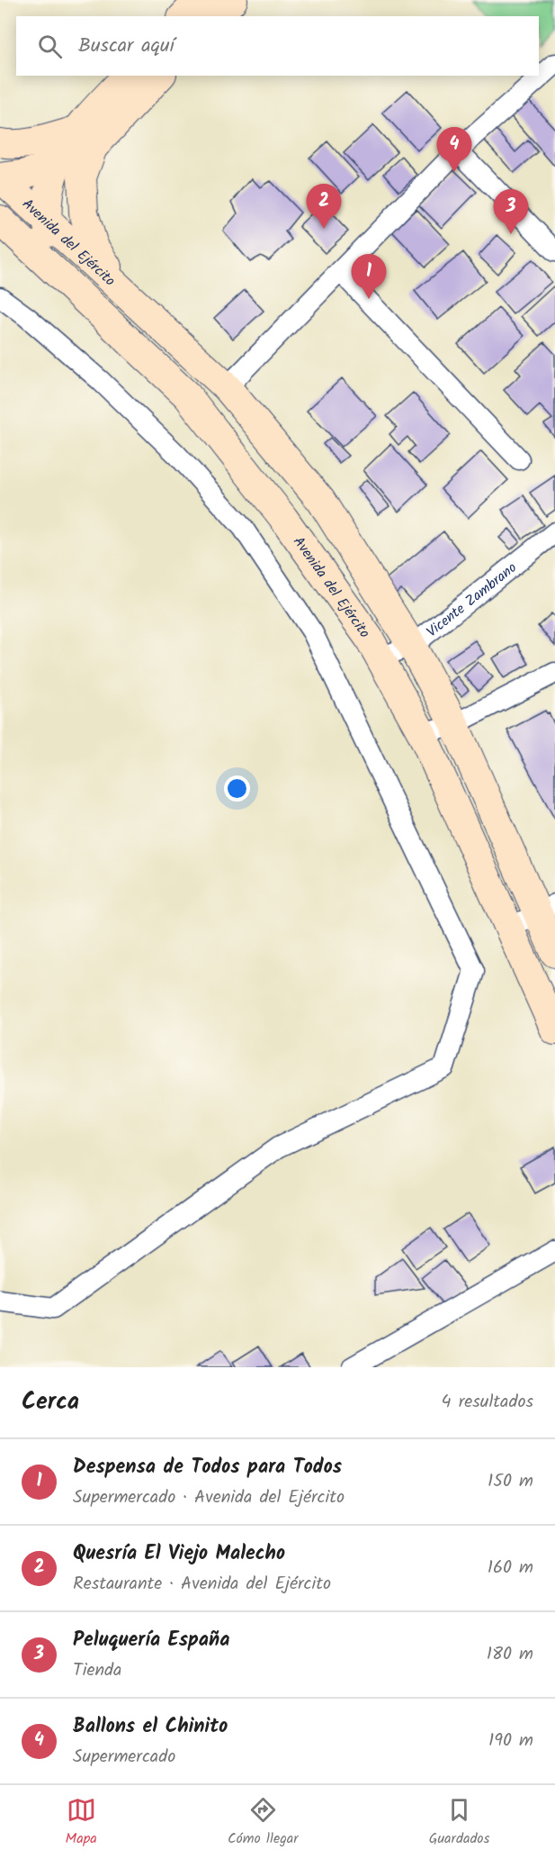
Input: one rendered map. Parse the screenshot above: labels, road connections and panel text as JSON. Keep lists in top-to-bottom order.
{
  "streets": {
    "main road": ["Avenida del Ejército"],
    "street": ["Vicente Zambrano"]
  },
  "crossings": [
    ["Avenida del Ejército", "Vicente Zambrano"]
  ],
  "page": {
    "search": "Buscar aquí",
    "pins": [
      "4",
      "2",
      "3",
      "1"
    ],
    "heading": ["Cerca", "4 resultados"],
    "list": [
      {
        "mark": "1",
        "name": "Despensa de Todos para Todos",
        "note": "Supermercado · Avenida del Ejército",
        "value": "150 m"
      },
      {
        "mark": "2",
        "name": "Quesría El Viejo Malecho",
        "note": "Restaurante · Avenida del Ejército",
        "value": "160 m"
      },
      {
        "mark": "3",
        "name": "Peluquería España",
        "note": "Tienda",
        "value": "180 m"
      },
      {
        "mark": "4",
        "name": "Ballons el Chinito",
        "note": "Supermercado",
        "value": "190 m"
      }
    ],
    "nav": ["Mapa", "Cómo llegar", "Guardados"]
  }
}
